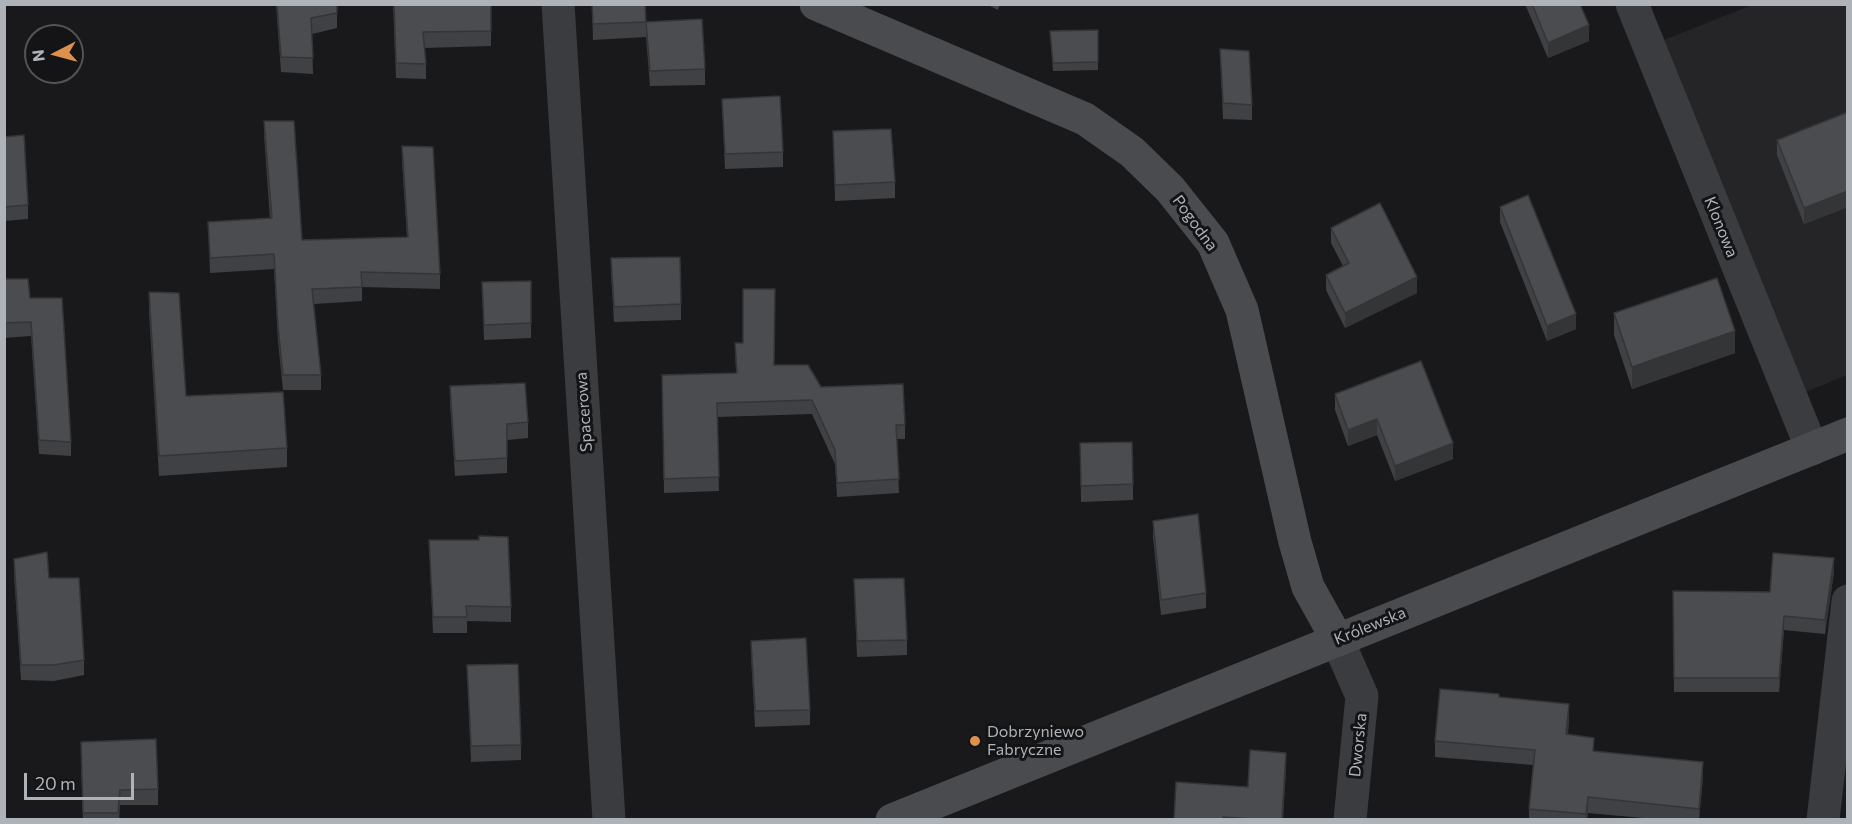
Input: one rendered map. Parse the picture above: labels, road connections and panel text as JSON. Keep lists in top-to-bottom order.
{
  "streets": {
    "street": [
      "Pogodna",
      "Klonowa",
      "Spacerowa",
      "Królewska",
      "Dworska"
    ]
  },
  "crossings": [
    ["Pogodna", "Królewska"],
    ["Pogodna", "Dworska"],
    ["Klonowa", "Królewska"],
    ["Królewska", "Dworska"]
  ],
  "places": ["Dobrzyniewo Fabryczne"],
  "scale_bar": "20 m",
  "north": "left"
}
